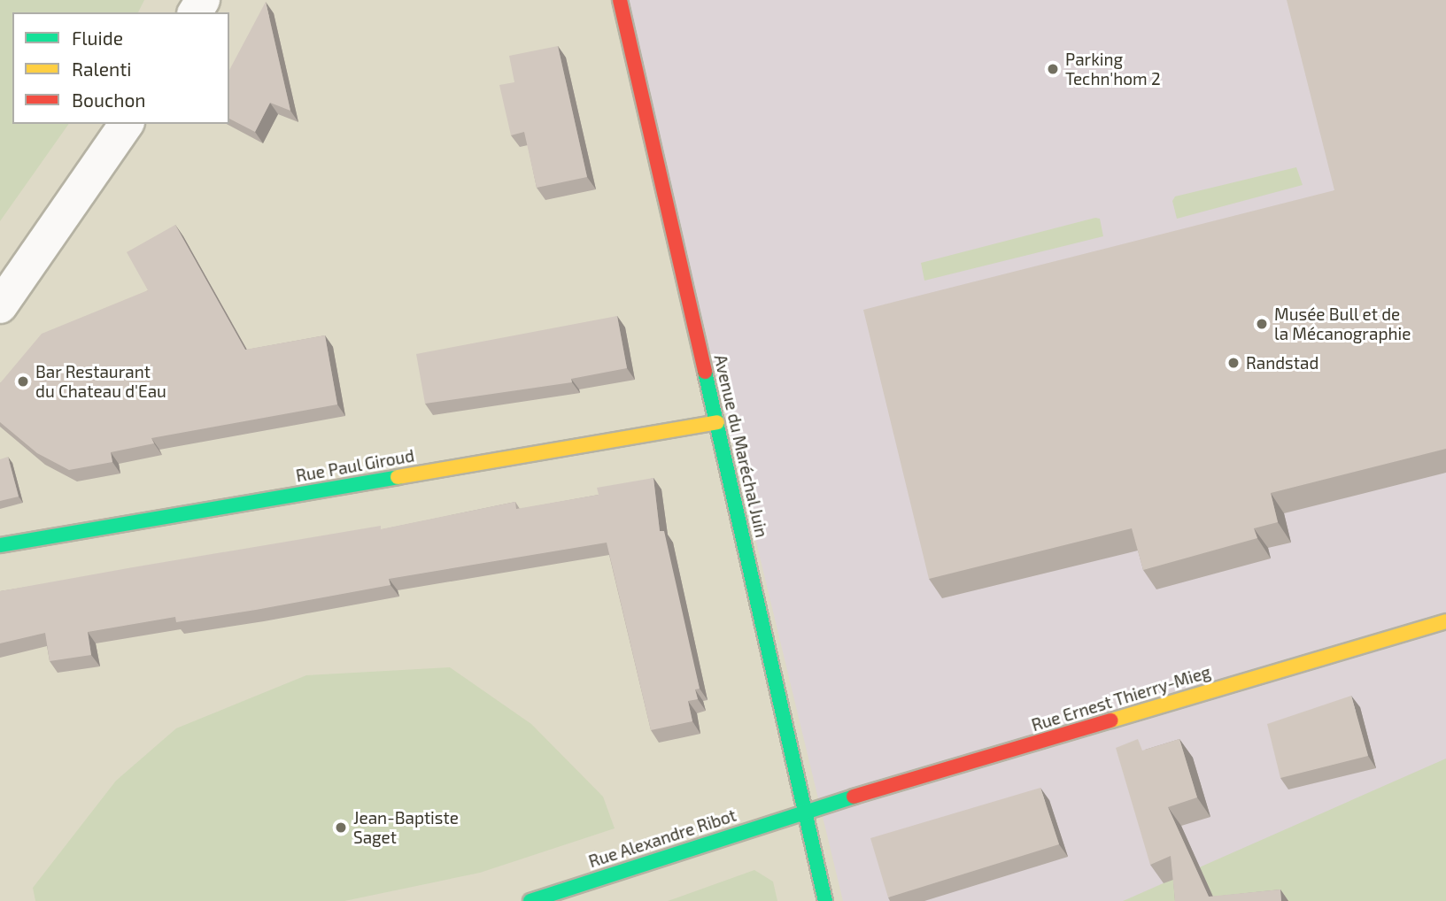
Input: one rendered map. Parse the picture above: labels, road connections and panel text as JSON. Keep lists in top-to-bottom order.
{
  "streets": {
    "street": [
      "Avenue du Maréchal Juin",
      "Rue Paul Giroud",
      "Rue Ernest Thierry-Mieg",
      "Rue Alexandre Ribot"
    ]
  },
  "crossings": [
    ["Avenue du Maréchal Juin", "Rue Paul Giroud"],
    ["Avenue du Maréchal Juin", "Rue Ernest Thierry-Mieg"],
    ["Avenue du Maréchal Juin", "Rue Alexandre Ribot"],
    ["Rue Ernest Thierry-Mieg", "Rue Alexandre Ribot"]
  ],
  "places": [
    "Parking Techn'hom 2",
    "Musée Bull et de la Mécanographie",
    "Randstad",
    "Bar Restaurant du Chateau d'Eau",
    "Jean-Baptiste Saget"
  ],
  "legend": ["Fluide", "Ralenti", "Bouchon"]
}
